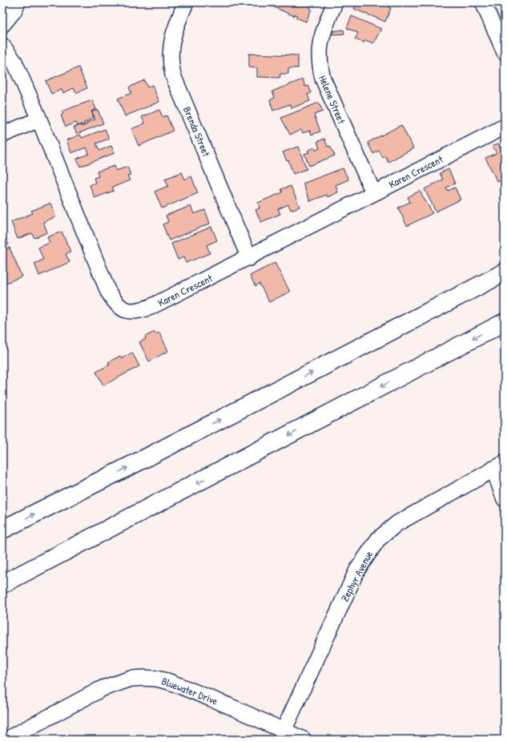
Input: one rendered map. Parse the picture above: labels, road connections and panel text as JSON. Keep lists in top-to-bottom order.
{
  "streets": {
    "street": [
      "Helene Street",
      "Brenda Street",
      "Karen Crescent",
      "Zephyr Avenue",
      "Bluewater Drive"
    ]
  },
  "crossings": [
    ["Helene Street", "Karen Crescent"],
    ["Brenda Street", "Karen Crescent"],
    ["Zephyr Avenue", "Bluewater Drive"]
  ]
}
